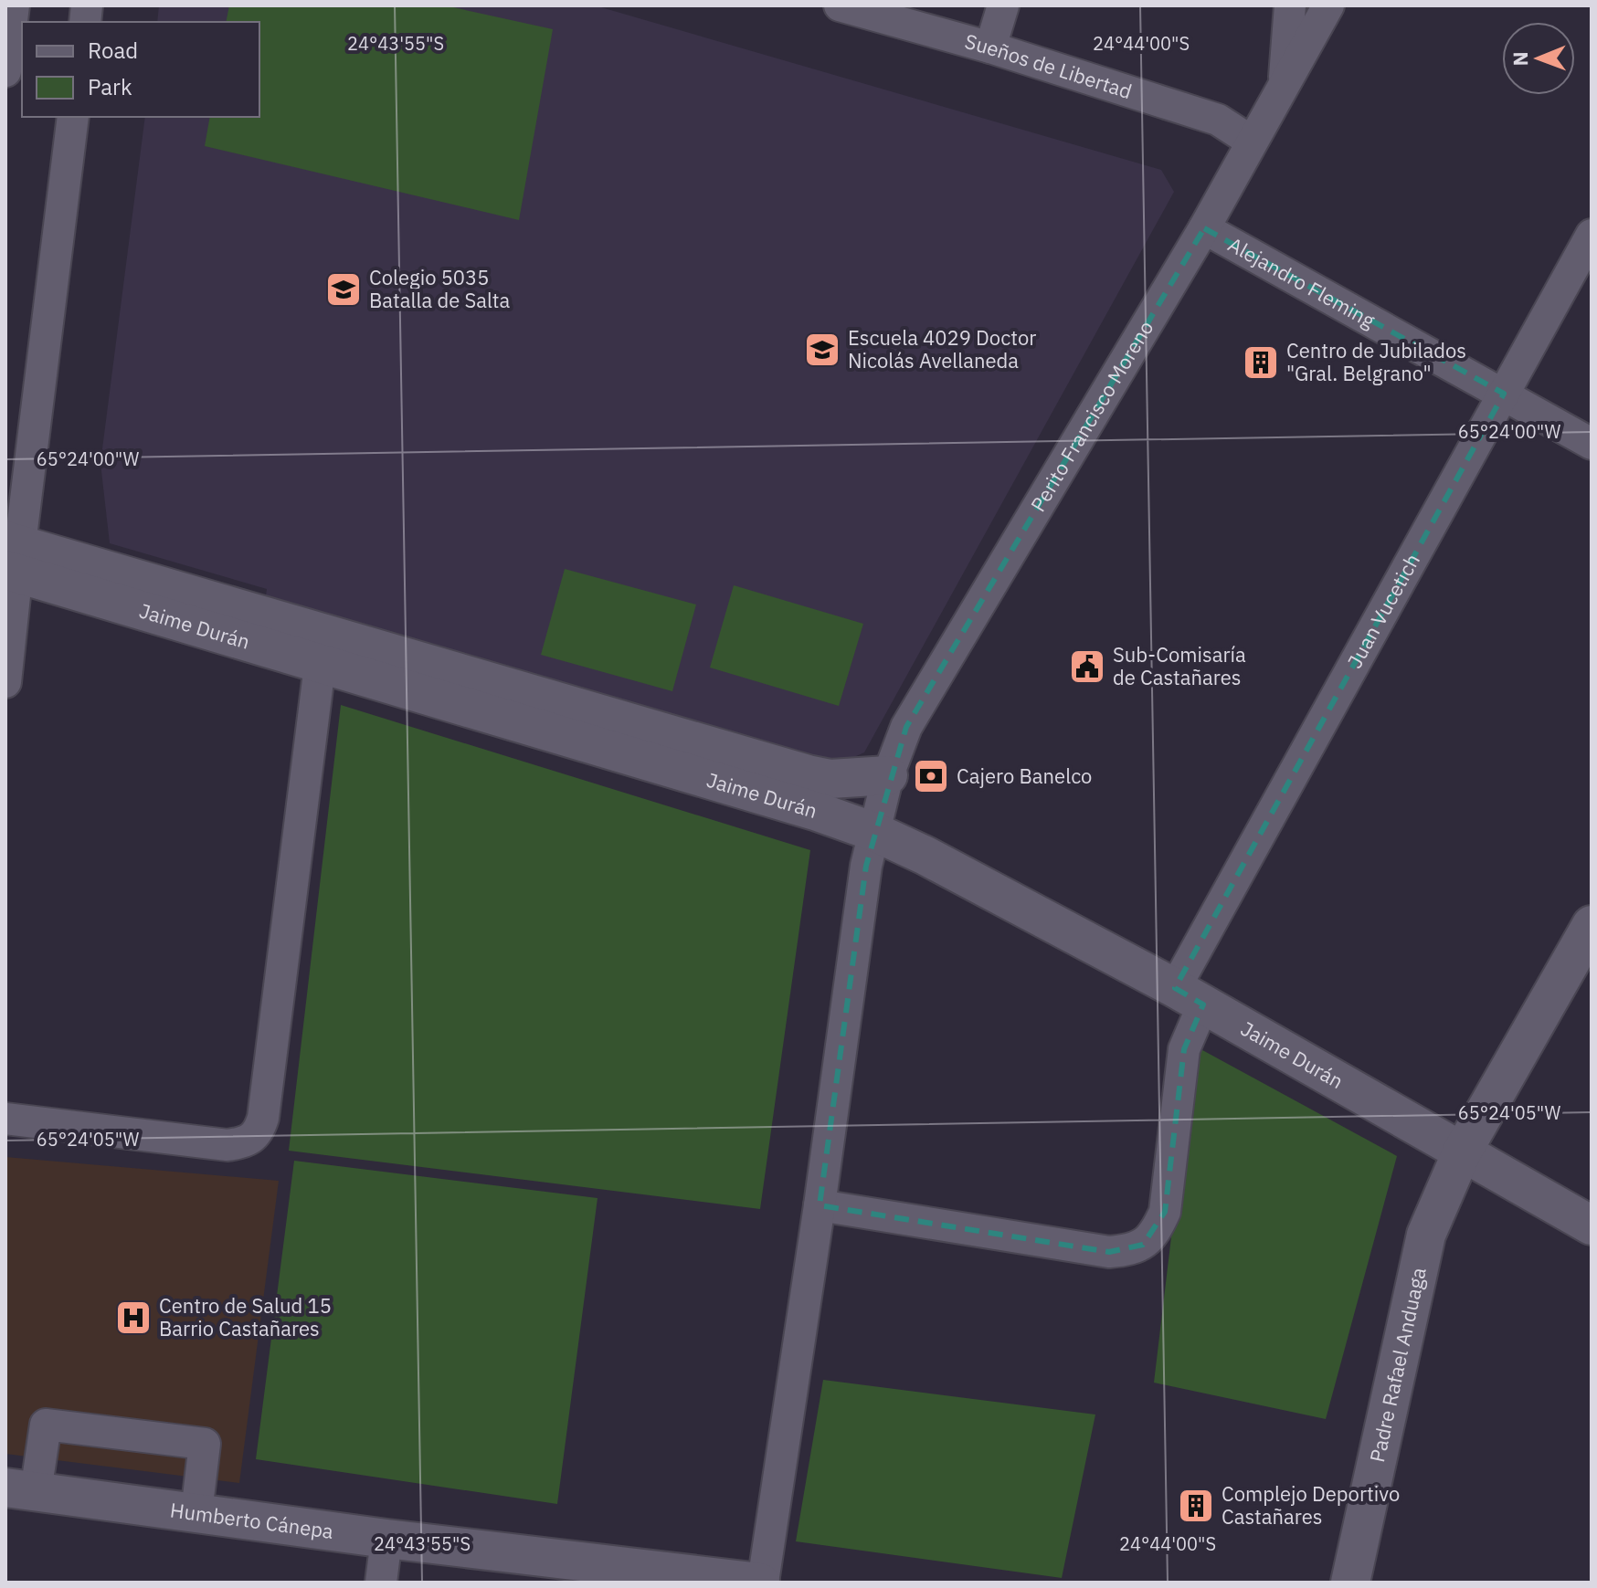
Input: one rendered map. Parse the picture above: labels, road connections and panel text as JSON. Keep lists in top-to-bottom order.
{
  "streets": {
    "street": [
      "Sueños de Libertad",
      "Alejandro Fleming",
      "Perito Francisco Moreno",
      "Juan Vucetich",
      "Jaime Durán",
      "Padre Rafael Anduaga",
      "Humberto Cánepa"
    ]
  },
  "crossings": [
    ["Sueños de Libertad", "Perito Francisco Moreno"],
    ["Alejandro Fleming", "Perito Francisco Moreno"],
    ["Alejandro Fleming", "Juan Vucetich"],
    ["Perito Francisco Moreno", "Juan Vucetich"],
    ["Perito Francisco Moreno", "Jaime Durán"],
    ["Perito Francisco Moreno", "Humberto Cánepa"],
    ["Juan Vucetich", "Jaime Durán"],
    ["Jaime Durán", "Padre Rafael Anduaga"]
  ],
  "places": {
    "school or university": ["Colegio 5035 Batalla de Salta", "Escuela 4029 Doctor Nicolás Avellaneda"],
    "building": ["Centro de Jubilados \"Gral. Belgrano\"", "Complejo Deportivo Castañares"],
    "public building": ["Sub-Comisaría de Castañares"],
    "bank": ["Cajero Banelco"],
    "hospital": ["Centro de Salud 15 Barrio Castañares"]
  },
  "legend": ["Road", "Park"],
  "north": "left",
  "coordinates": [
    "24°43'55\"S",
    "24°44'00\"S",
    "65°24'00\"W",
    "65°24'05\"W"
  ]
}
